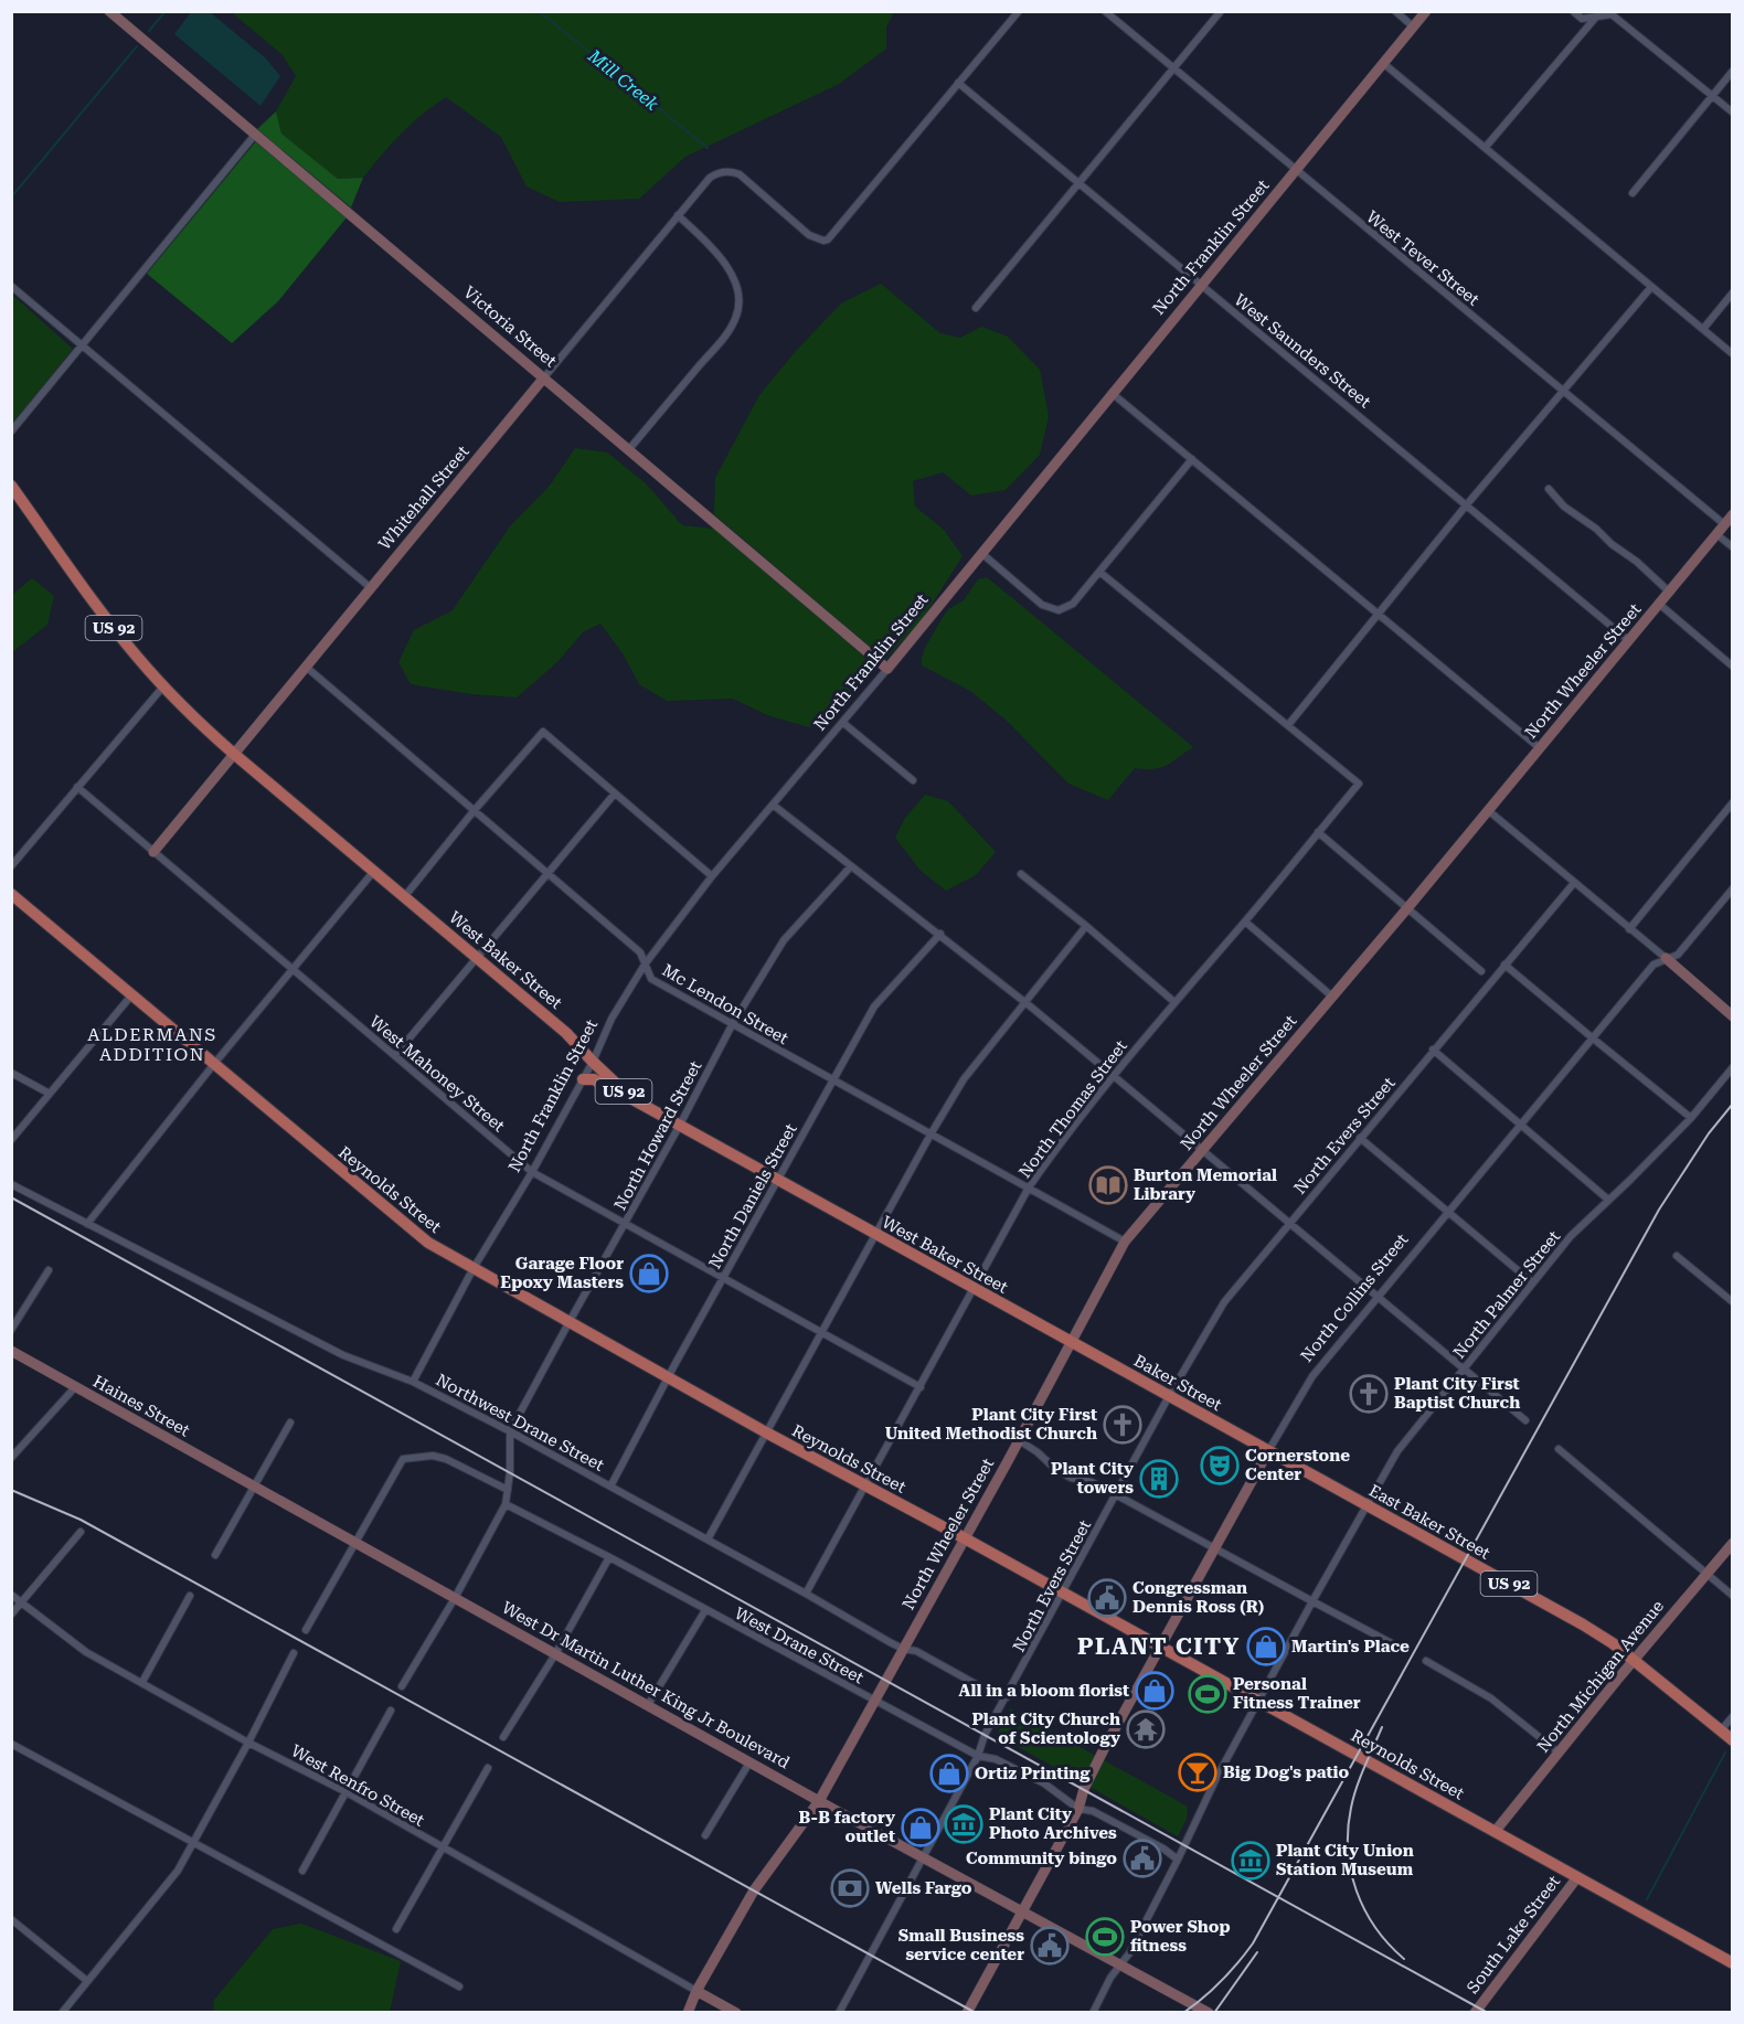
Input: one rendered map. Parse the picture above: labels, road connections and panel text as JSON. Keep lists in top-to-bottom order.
{
  "streets": {
    "main road": [
      "US 92",
      "West Baker Street",
      "Reynolds Street",
      "Baker Street",
      "East Baker Street"
    ],
    "street": [
      "North Franklin Street",
      "West Tever Street",
      "Victoria Street",
      "West Saunders Street",
      "Whitehall Street",
      "North Wheeler Street",
      "Mc Lendon Street",
      "West Mahoney Street",
      "North Thomas Street",
      "North Howard Street",
      "North Evers Street",
      "North Daniels Street",
      "North Palmer Street",
      "North Collins Street",
      "Haines Street",
      "Northwest Drane Street",
      "West Drane Street",
      "North Michigan Avenue",
      "West Dr Martin Luther King Jr Boulevard",
      "West Renfro Street",
      "South Lake Street"
    ]
  },
  "crossings": [
    ["North Franklin Street", "West Tever Street"],
    ["North Franklin Street", "Victoria Street"],
    ["North Franklin Street", "West Saunders Street"],
    ["North Franklin Street", "US 92"],
    ["North Franklin Street", "West Baker Street"],
    ["North Franklin Street", "Mc Lendon Street"],
    ["North Franklin Street", "West Mahoney Street"],
    ["North Franklin Street", "Reynolds Street"],
    ["North Franklin Street", "Northwest Drane Street"],
    ["West Tever Street", "North Wheeler Street"],
    ["Victoria Street", "Whitehall Street"],
    ["West Saunders Street", "Whitehall Street"],
    ["West Saunders Street", "North Wheeler Street"],
    ["Whitehall Street", "West Baker Street"],
    ["Whitehall Street", "Mc Lendon Street"],
    ["Whitehall Street", "West Mahoney Street"],
    ["US 92", "West Baker Street"],
    ["North Wheeler Street", "West Baker Street"],
    ["North Wheeler Street", "Mc Lendon Street"],
    ["North Wheeler Street", "Reynolds Street"],
    ["North Wheeler Street", "Baker Street"],
    ["North Wheeler Street", "Northwest Drane Street"],
    ["North Wheeler Street", "West Drane Street"],
    ["North Wheeler Street", "West Dr Martin Luther King Jr Boulevard"],
    ["North Wheeler Street", "West Renfro Street"],
    ["West Baker Street", "North Thomas Street"],
    ["West Baker Street", "North Howard Street"],
    ["West Baker Street", "North Daniels Street"],
    ["West Baker Street", "Baker Street"],
    ["Mc Lendon Street", "North Thomas Street"],
    ["Mc Lendon Street", "North Howard Street"],
    ["Mc Lendon Street", "North Daniels Street"],
    ["West Mahoney Street", "North Thomas Street"],
    ["West Mahoney Street", "North Howard Street"],
    ["West Mahoney Street", "North Daniels Street"],
    ["North Thomas Street", "Reynolds Street"],
    ["North Thomas Street", "Northwest Drane Street"],
    ["North Howard Street", "Reynolds Street"],
    ["North Howard Street", "Northwest Drane Street"],
    ["North Evers Street", "Reynolds Street"],
    ["North Evers Street", "Baker Street"],
    ["North Evers Street", "Northwest Drane Street"],
    ["North Evers Street", "West Drane Street"],
    ["North Evers Street", "West Dr Martin Luther King Jr Boulevard"],
    ["Reynolds Street", "North Daniels Street"],
    ["Reynolds Street", "North Palmer Street"],
    ["Reynolds Street", "North Collins Street"],
    ["Reynolds Street", "North Michigan Avenue"],
    ["Reynolds Street", "South Lake Street"],
    ["North Daniels Street", "Northwest Drane Street"],
    ["North Palmer Street", "East Baker Street"],
    ["North Palmer Street", "West Drane Street"],
    ["North Palmer Street", "West Dr Martin Luther King Jr Boulevard"],
    ["North Collins Street", "Baker Street"],
    ["North Collins Street", "East Baker Street"],
    ["North Collins Street", "West Drane Street"],
    ["North Collins Street", "West Dr Martin Luther King Jr Boulevard"],
    ["Baker Street", "East Baker Street"],
    ["Haines Street", "West Dr Martin Luther King Jr Boulevard"],
    ["East Baker Street", "North Michigan Avenue"]
  ],
  "districts": ["ALDERMANS ADDITION", "PLANT CITY"],
  "water": ["Mill Creek"],
  "places": {
    "library": ["Burton Memorial Library"],
    "shop": [
      "Garage Floor Epoxy Masters",
      "Martin's Place",
      "All in a bloom florist",
      "Ortiz Printing",
      "B-B factory outlet"
    ],
    "church": ["Plant City First Baptist Church", "Plant City First United Methodist Church"],
    "theatre": ["Cornerstone Center"],
    "building": ["Plant City towers"],
    "public building": ["Congressman Dennis Ross (R)", "Community bingo", "Small Business service center"],
    "sports": ["Personal Fitness Trainer", "Power Shop fitness"],
    "temple": ["Plant City Church of Scientology"],
    "bar": ["Big Dog's patio"],
    "museum": ["Plant City Photo Archives", "Plant City Union Station Museum"],
    "bank": ["Wells Fargo"]
  }
}
